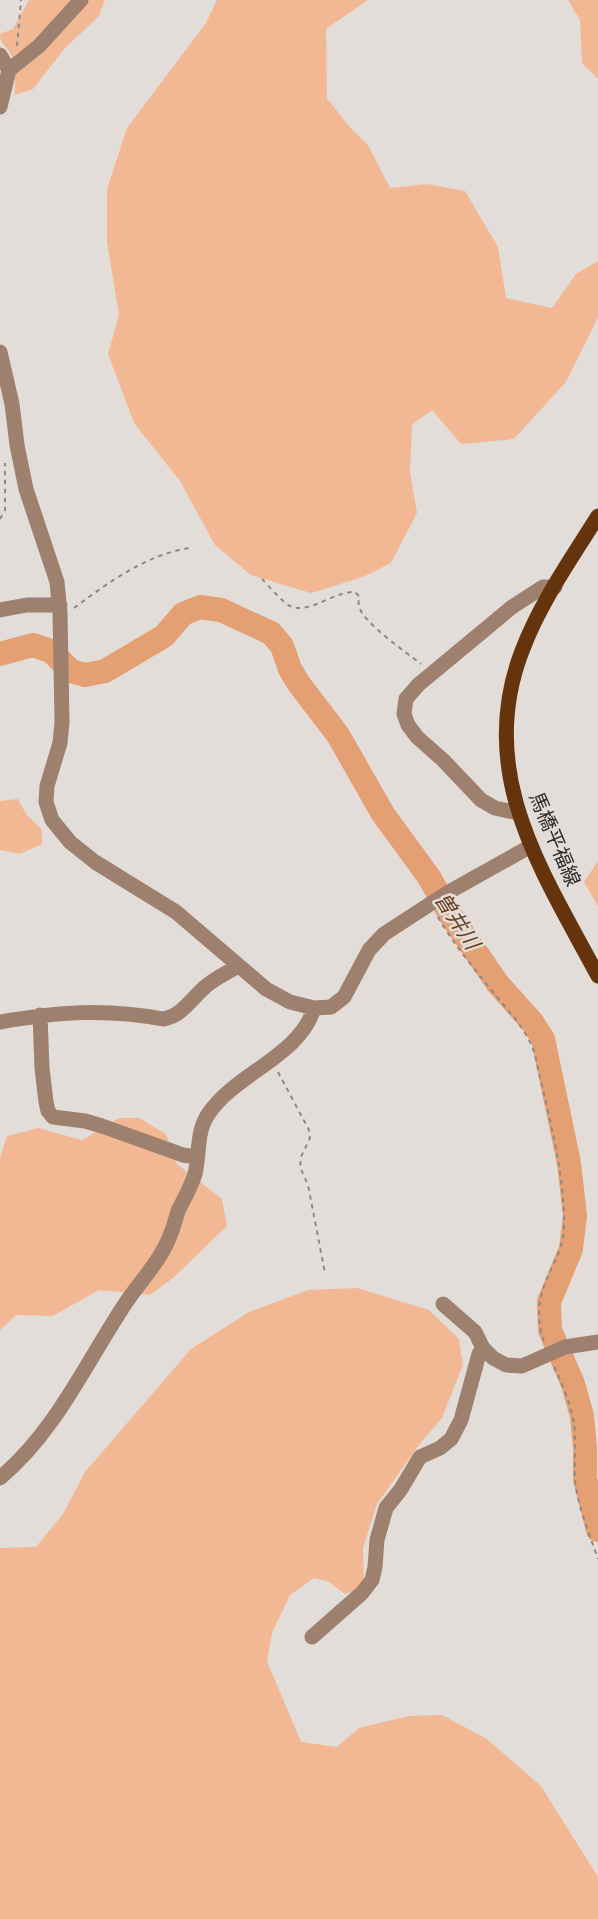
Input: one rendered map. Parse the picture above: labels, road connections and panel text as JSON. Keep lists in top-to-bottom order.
{
  "streets": {
    "main road": ["馬橋平福線"]
  },
  "water": ["曽井川"]
}
